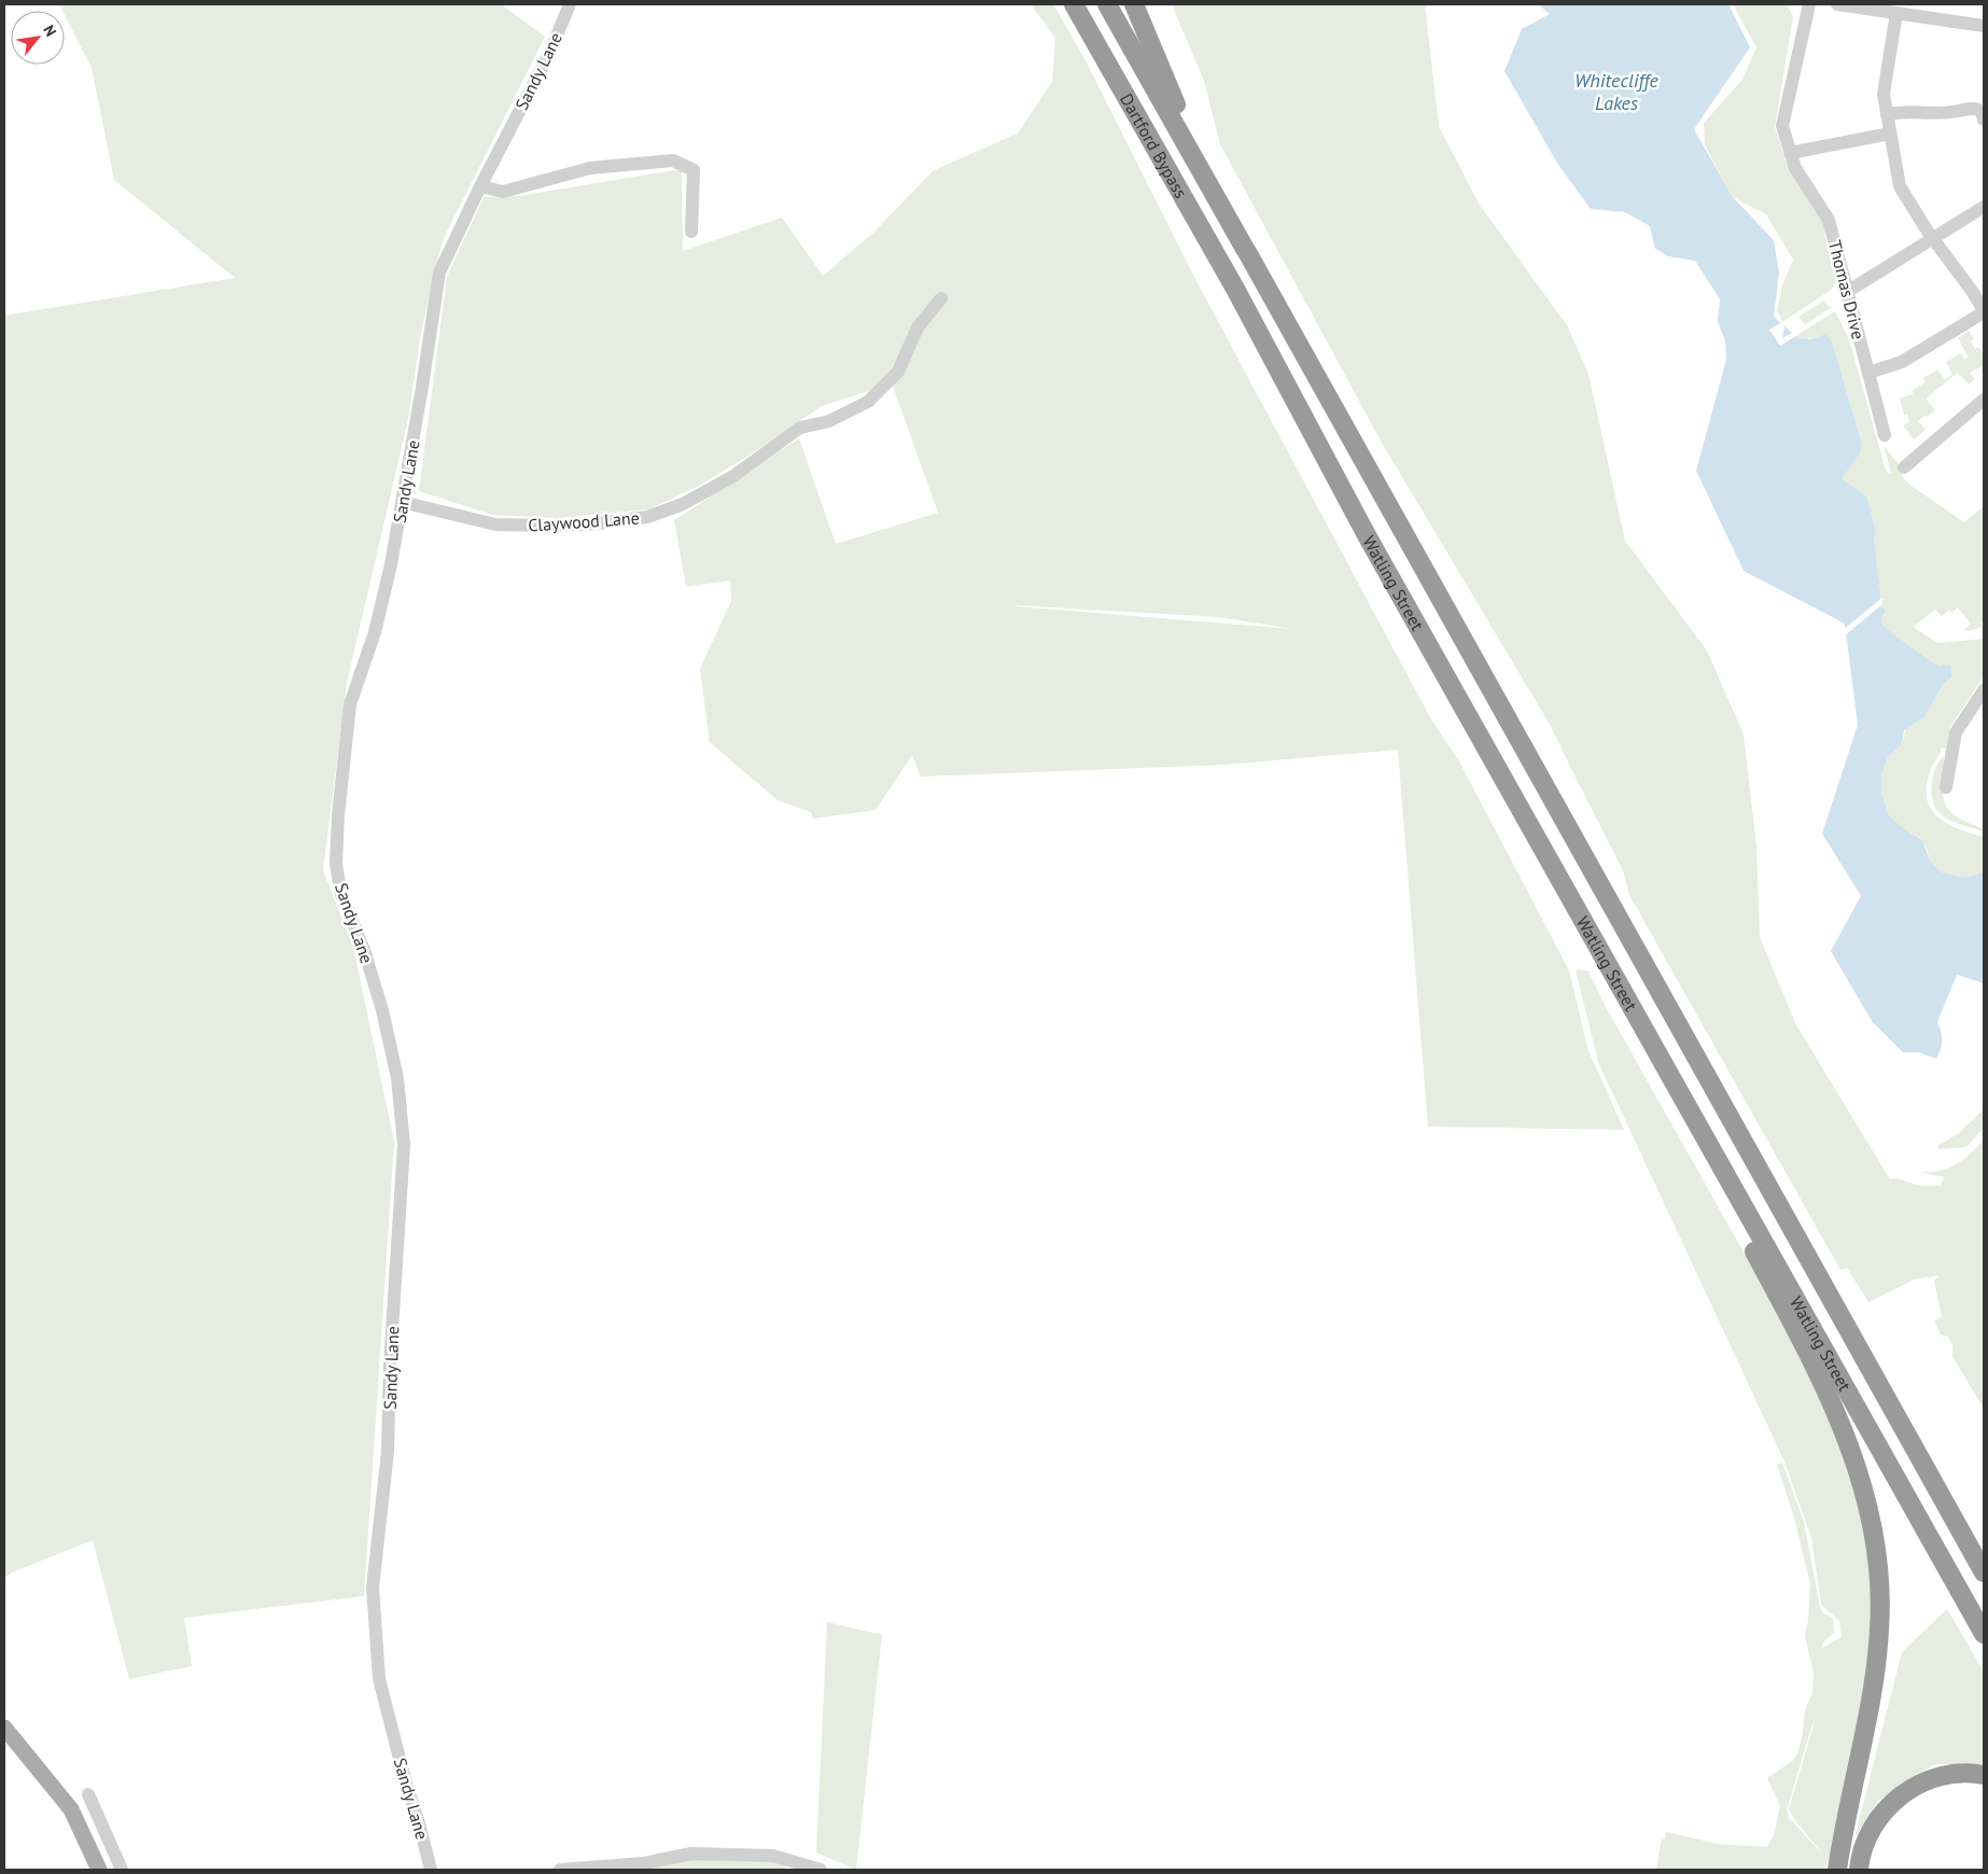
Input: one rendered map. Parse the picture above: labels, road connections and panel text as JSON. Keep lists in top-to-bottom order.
{
  "streets": {
    "highway": ["Dartford Bypass", "Watling Street"],
    "street": ["Sandy Lane", "Thomas Drive", "Claywood Lane"]
  },
  "crossings": [
    ["Sandy Lane", "Claywood Lane"],
    ["Dartford Bypass", "Watling Street"]
  ],
  "water": ["Whitecliffe Lakes"],
  "north": "top right"
}
